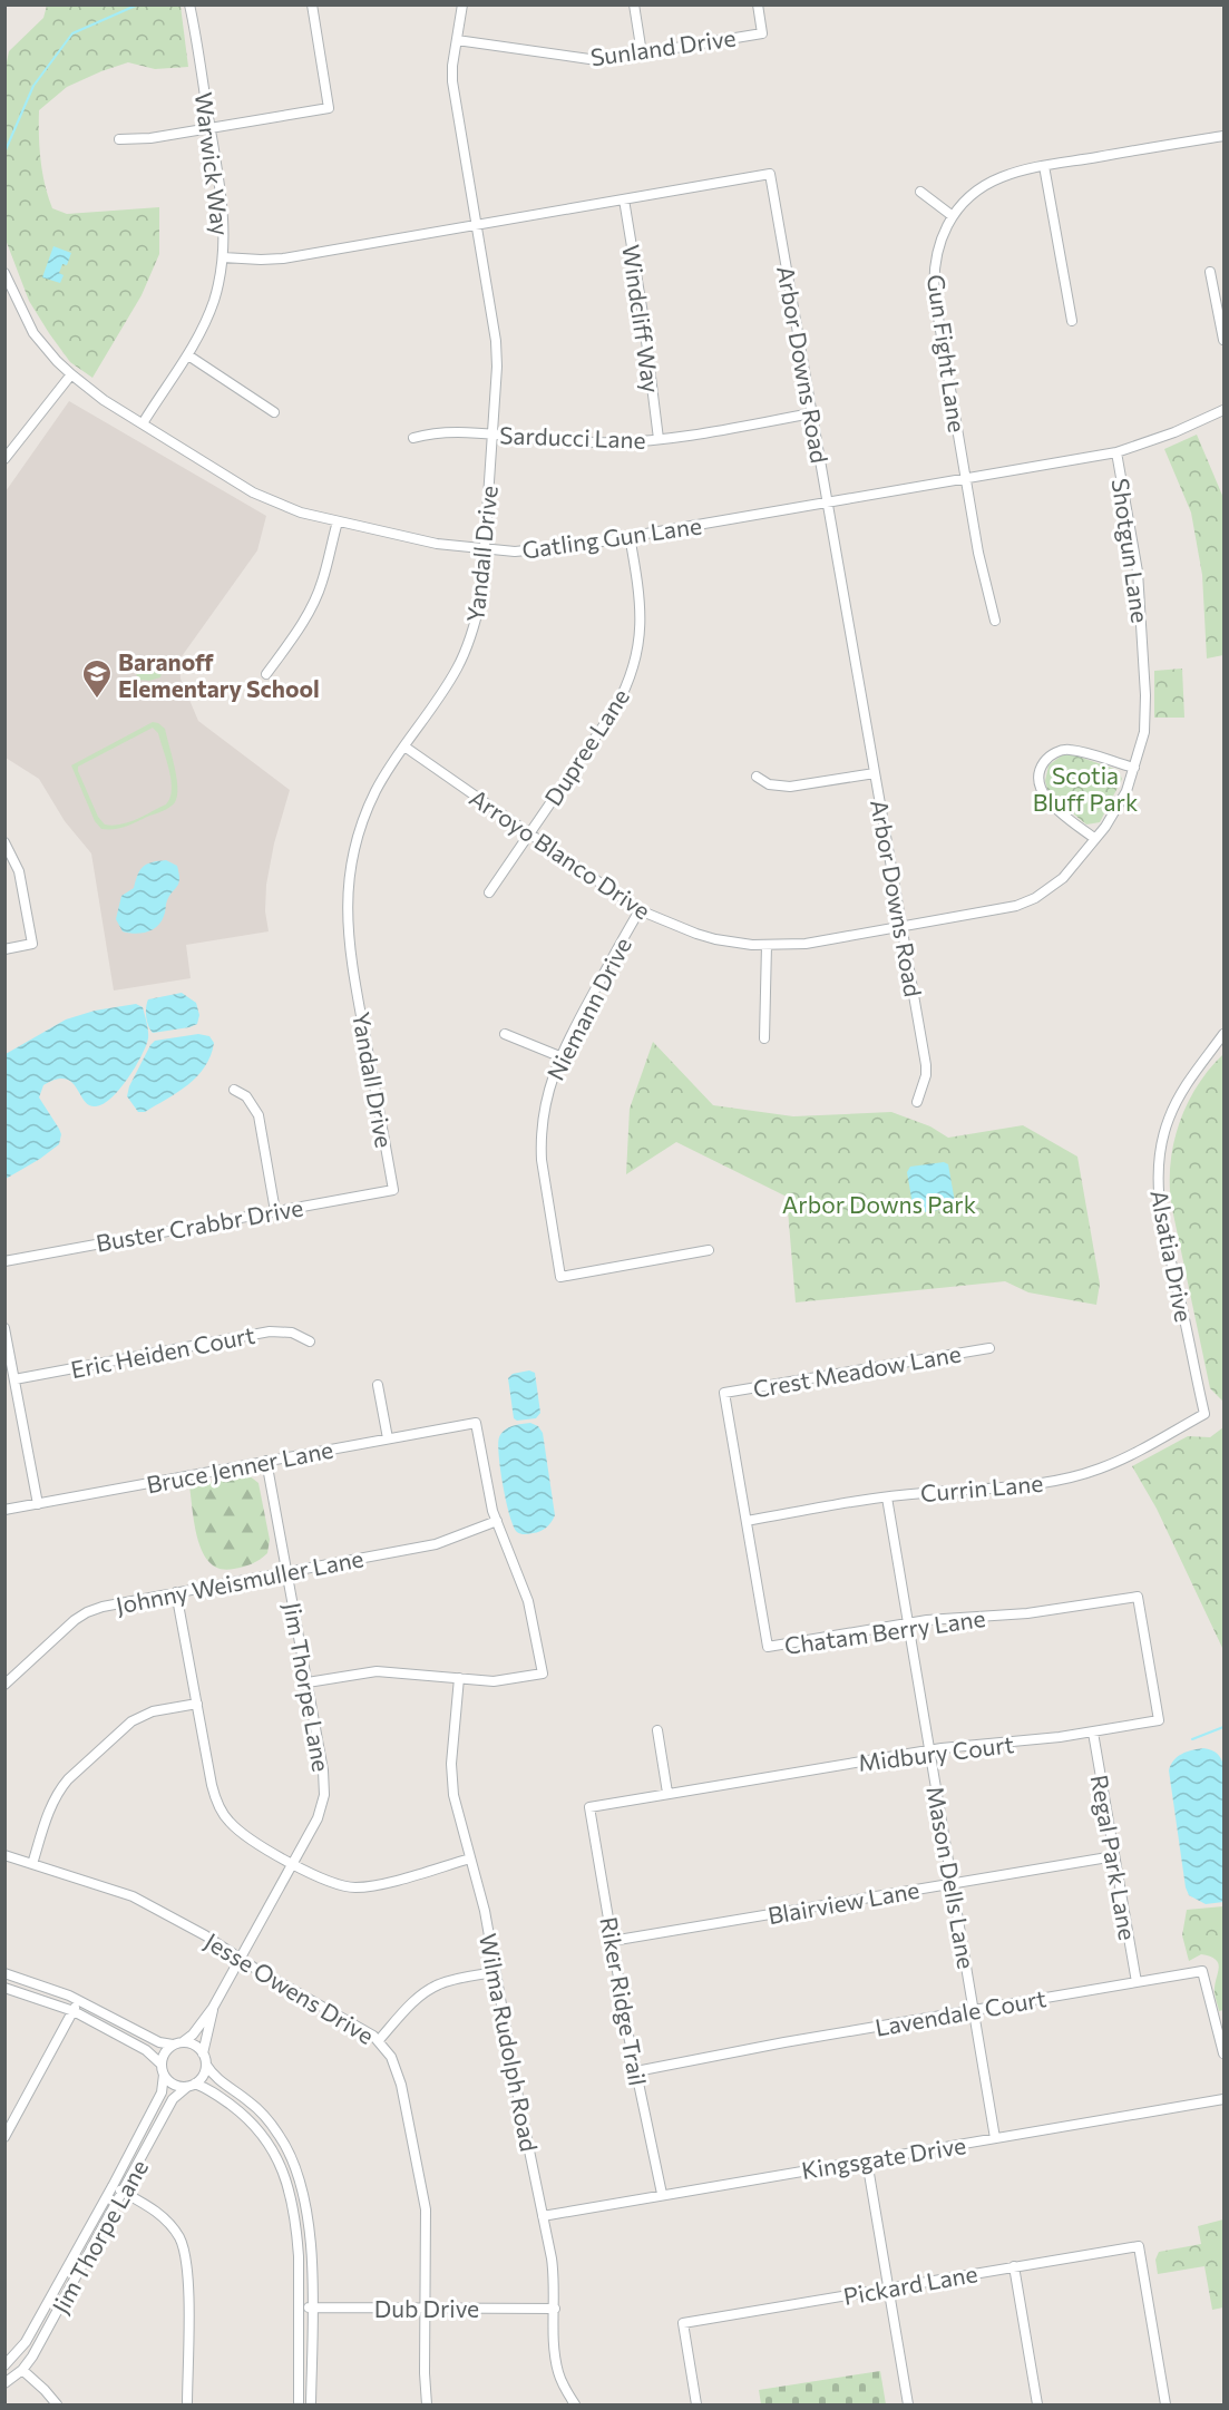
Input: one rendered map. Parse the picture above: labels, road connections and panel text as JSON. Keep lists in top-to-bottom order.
{
  "streets": {
    "street": [
      "Sunland Drive",
      "Warwick Way",
      "Windcliff Way",
      "Gun Fight Lane",
      "Arbor Downs Road",
      "Sarducci Lane",
      "Gatling Gun Lane",
      "Shotgun Lane",
      "Yandall Drive",
      "Dupree Lane",
      "Arroyo Blanco Drive",
      "Niemann Drive",
      "Buster Crabbr Drive",
      "Alsatia Drive",
      "Eric Heiden Court",
      "Crest Meadow Lane",
      "Bruce Jenner Lane",
      "Currin Lane",
      "Johnny Weismuller Lane",
      "Chatam Berry Lane",
      "Jim Thorpe Lane",
      "Midbury Court",
      "Regal Park Lane",
      "Mason Dells Lane",
      "Blairview Lane",
      "Jesse Owens Drive",
      "Riker Ridge Trail",
      "Lavendale Court",
      "Wilma Rudolph Road",
      "Kingsgate Drive",
      "Pickard Lane",
      "Dub Drive"
    ]
  },
  "crossings": [
    ["Sunland Drive", "Yandall Drive"],
    ["Warwick Way", "Arbor Downs Road"],
    ["Warwick Way", "Gatling Gun Lane"],
    ["Windcliff Way", "Arbor Downs Road"],
    ["Windcliff Way", "Sarducci Lane"],
    ["Gun Fight Lane", "Gatling Gun Lane"],
    ["Arbor Downs Road", "Sarducci Lane"],
    ["Arbor Downs Road", "Gatling Gun Lane"],
    ["Arbor Downs Road", "Yandall Drive"],
    ["Arbor Downs Road", "Arroyo Blanco Drive"],
    ["Sarducci Lane", "Yandall Drive"],
    ["Gatling Gun Lane", "Shotgun Lane"],
    ["Gatling Gun Lane", "Yandall Drive"],
    ["Gatling Gun Lane", "Dupree Lane"],
    ["Shotgun Lane", "Arroyo Blanco Drive"],
    ["Yandall Drive", "Arroyo Blanco Drive"],
    ["Yandall Drive", "Buster Crabbr Drive"],
    ["Dupree Lane", "Arroyo Blanco Drive"],
    ["Arroyo Blanco Drive", "Niemann Drive"],
    ["Alsatia Drive", "Currin Lane"],
    ["Crest Meadow Lane", "Chatam Berry Lane"],
    ["Bruce Jenner Lane", "Johnny Weismuller Lane"],
    ["Bruce Jenner Lane", "Jim Thorpe Lane"],
    ["Currin Lane", "Chatam Berry Lane"],
    ["Currin Lane", "Mason Dells Lane"],
    ["Johnny Weismuller Lane", "Jim Thorpe Lane"],
    ["Chatam Berry Lane", "Midbury Court"],
    ["Chatam Berry Lane", "Mason Dells Lane"],
    ["Jim Thorpe Lane", "Jesse Owens Drive"],
    ["Midbury Court", "Regal Park Lane"],
    ["Midbury Court", "Mason Dells Lane"],
    ["Midbury Court", "Riker Ridge Trail"],
    ["Regal Park Lane", "Blairview Lane"],
    ["Regal Park Lane", "Lavendale Court"],
    ["Mason Dells Lane", "Blairview Lane"],
    ["Mason Dells Lane", "Lavendale Court"],
    ["Mason Dells Lane", "Kingsgate Drive"],
    ["Blairview Lane", "Riker Ridge Trail"],
    ["Jesse Owens Drive", "Dub Drive"],
    ["Riker Ridge Trail", "Lavendale Court"],
    ["Riker Ridge Trail", "Kingsgate Drive"],
    ["Wilma Rudolph Road", "Kingsgate Drive"],
    ["Wilma Rudolph Road", "Dub Drive"]
  ],
  "parks": ["Scotia Bluff Park", "Arbor Downs Park"],
  "places": {
    "school or university": ["Baranoff Elementary School"]
  }
}
